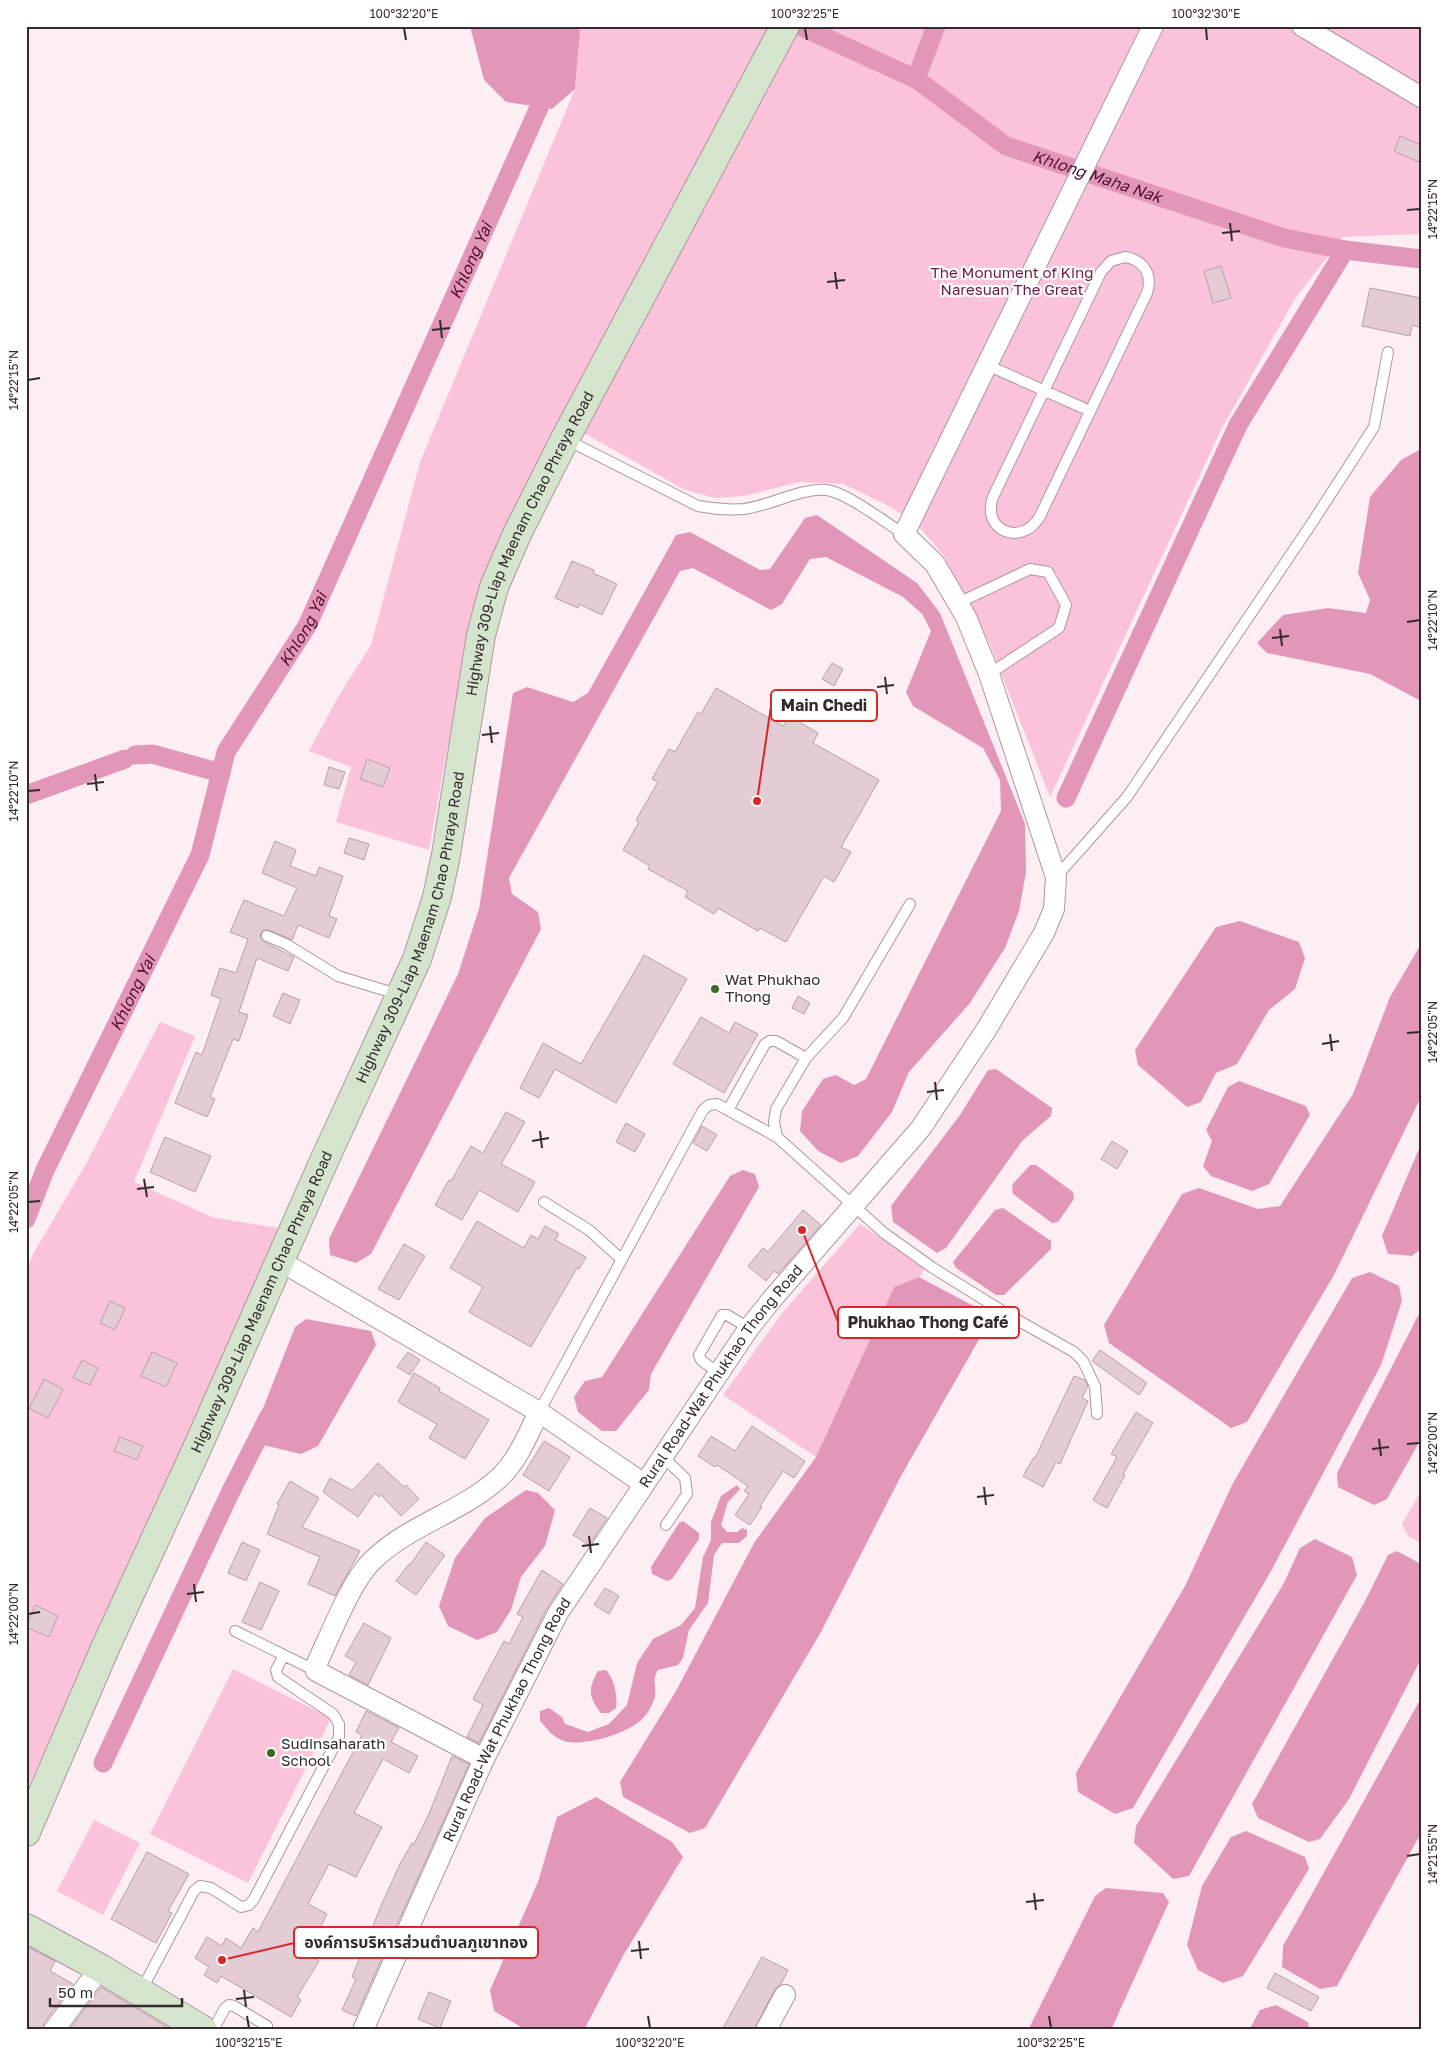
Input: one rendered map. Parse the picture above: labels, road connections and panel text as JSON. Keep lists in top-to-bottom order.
{
  "streets": {
    "street": ["Highway 309-Liap Maenam Chao Phraya Road", "Rural Road-Wat Phukhao Thong Road"]
  },
  "water": ["Khlong Maha Nak", "Khlong Yai"],
  "parks": ["The Monument of King Naresuan The Great"],
  "places": [
    "Main Chedi",
    "Wat Phukhao Thong",
    "Phukhao Thong Café",
    "Sudinsaharath School",
    "องค์การบริหารส่วนตำบลภูเขาทอง"
  ],
  "scale_bar": "50 m",
  "coordinates": [
    "100°32'20\"E",
    "100°32'25\"E",
    "100°32'30\"E",
    "14°22'15\"N",
    "14°22'10\"N",
    "14°22'05\"N",
    "14°22'00\"N",
    "14°21'55\"N",
    "100°32'15\"E"
  ]
}
